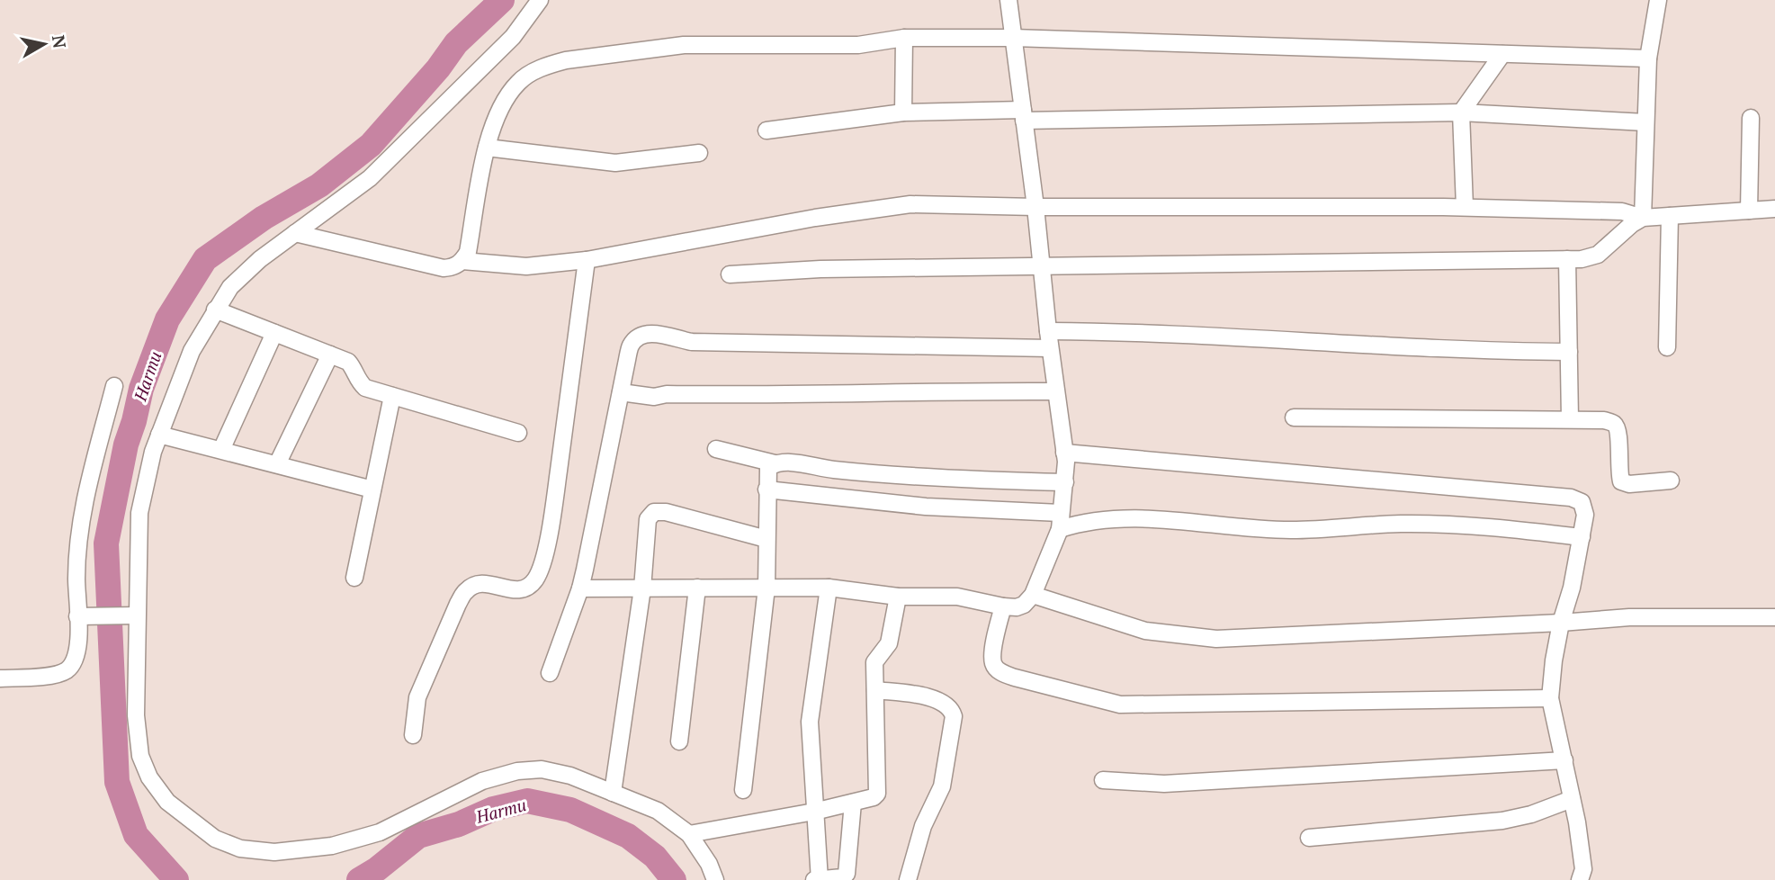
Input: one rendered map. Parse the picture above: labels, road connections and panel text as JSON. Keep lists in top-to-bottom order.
{
  "water": ["Harmu"],
  "north": "right"
}
